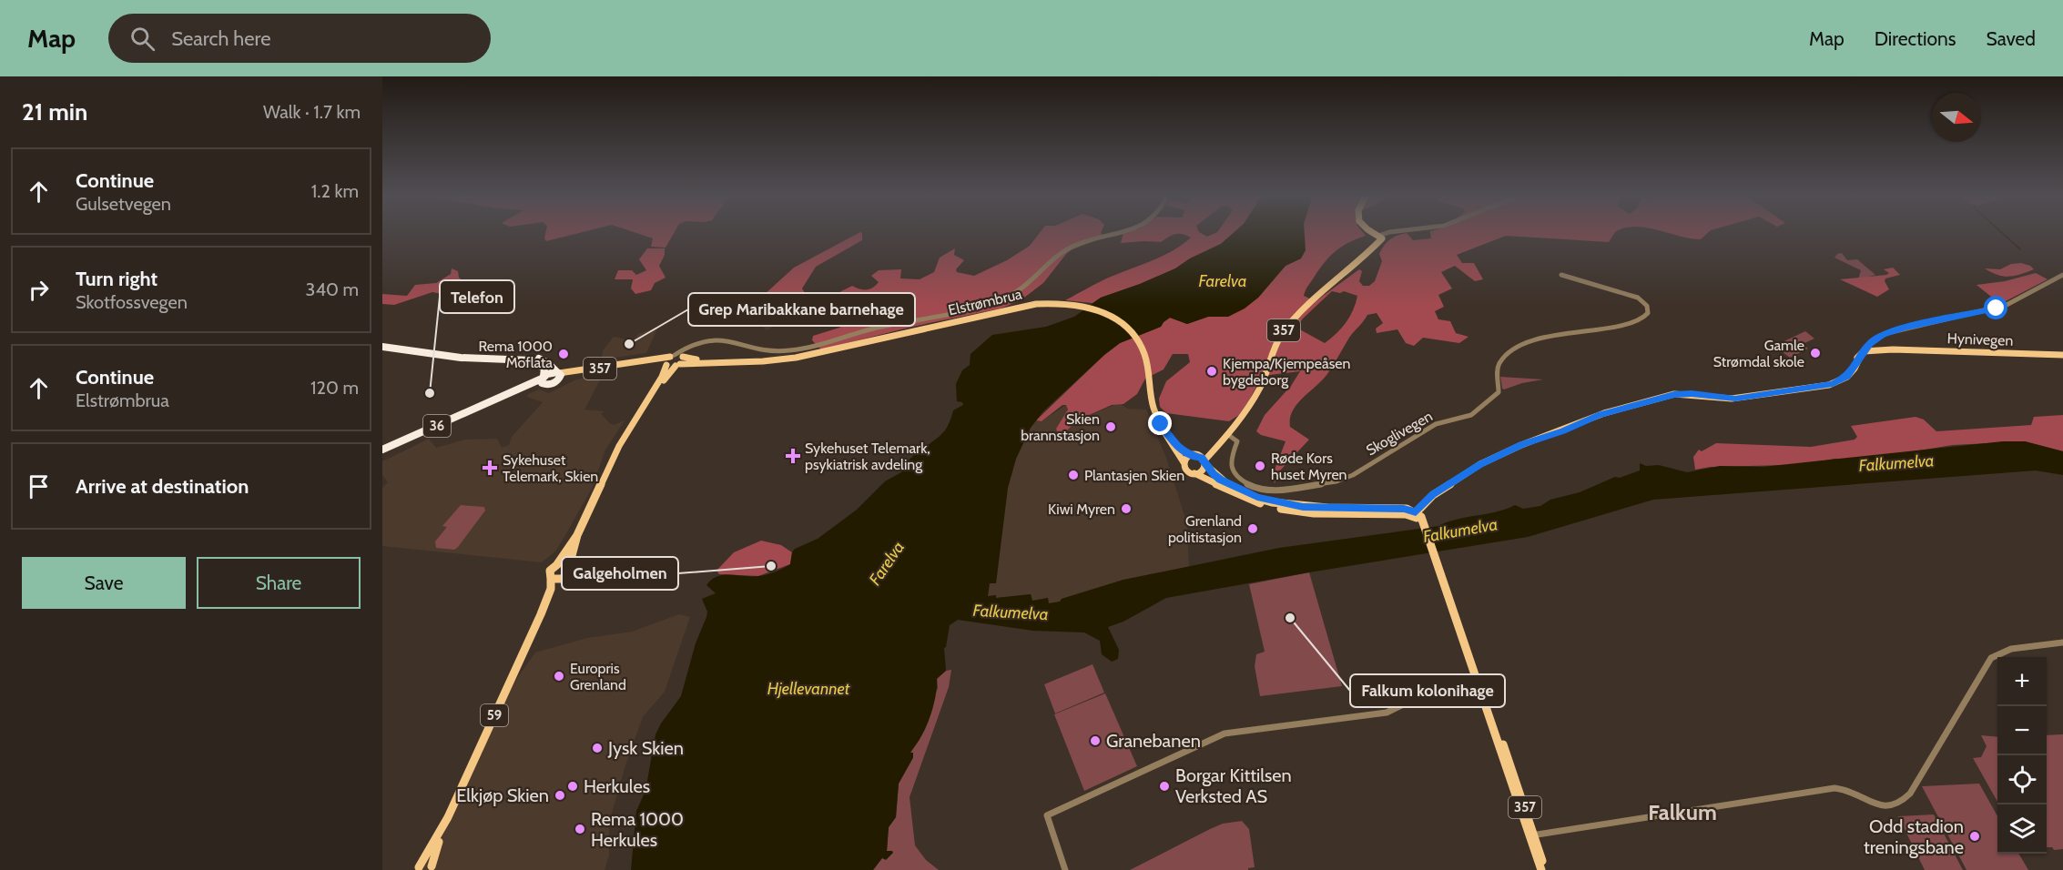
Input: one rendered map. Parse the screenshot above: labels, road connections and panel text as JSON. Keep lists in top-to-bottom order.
{
  "streets": {
    "highway": ["36"],
    "main road": [
      "Elstrømbrua",
      "357",
      "Hynivegen",
      "59"
    ],
    "street": ["Skoglivegen"]
  },
  "crossings": [
    ["Elstrømbrua", "357"],
    ["Elstrømbrua", "59"],
    ["357", "36"],
    ["357", "Skoglivegen"],
    ["357", "59"]
  ],
  "districts": ["Falkum"],
  "water": ["Farelva", "Falkumelva", "Hjellevannet"],
  "places": {
    "other": [
      "Grep Maribakkane barnehage",
      "Gamle Strømdal skole",
      "Rema 1000 Moflata",
      "Kjempa/Kjempeåsen bygdeborg",
      "Telefon",
      "Skien brannstasjon",
      "Røde Kors huset Myren",
      "Plantasjen Skien",
      "Kiwi Myren",
      "Grenland politistasjon",
      "Galgeholmen",
      "Falkum kolonihage",
      "Europris Grenland",
      "Granebanen",
      "Jysk Skien",
      "Herkules",
      "Borgar Kittilsen Verksted AS",
      "Elkjøp Skien",
      "Rema 1000 Herkules",
      "Odd stadion treningsbane"
    ],
    "health": ["Sykehuset Telemark, psykiatrisk avdeling", "Sykehuset Telemark, Skien"]
  },
  "north": "right",
  "page": {
    "header": "Map",
    "search": "Search here",
    "nav": ["Map", "Directions", "Saved"],
    "heading": ["21 min", "Walk · 1.7 km"],
    "list": [
      ["Continue", "Gulsetvegen", "1.2 km"],
      ["Turn right", "Skotfossvegen", "340 m"],
      ["Continue", "Elstrømbrua", "120 m"],
      "Arrive at destination"
    ],
    "buttons": ["Save", "Share"],
    "map_buttons": ["+", "−"]
  }
}
